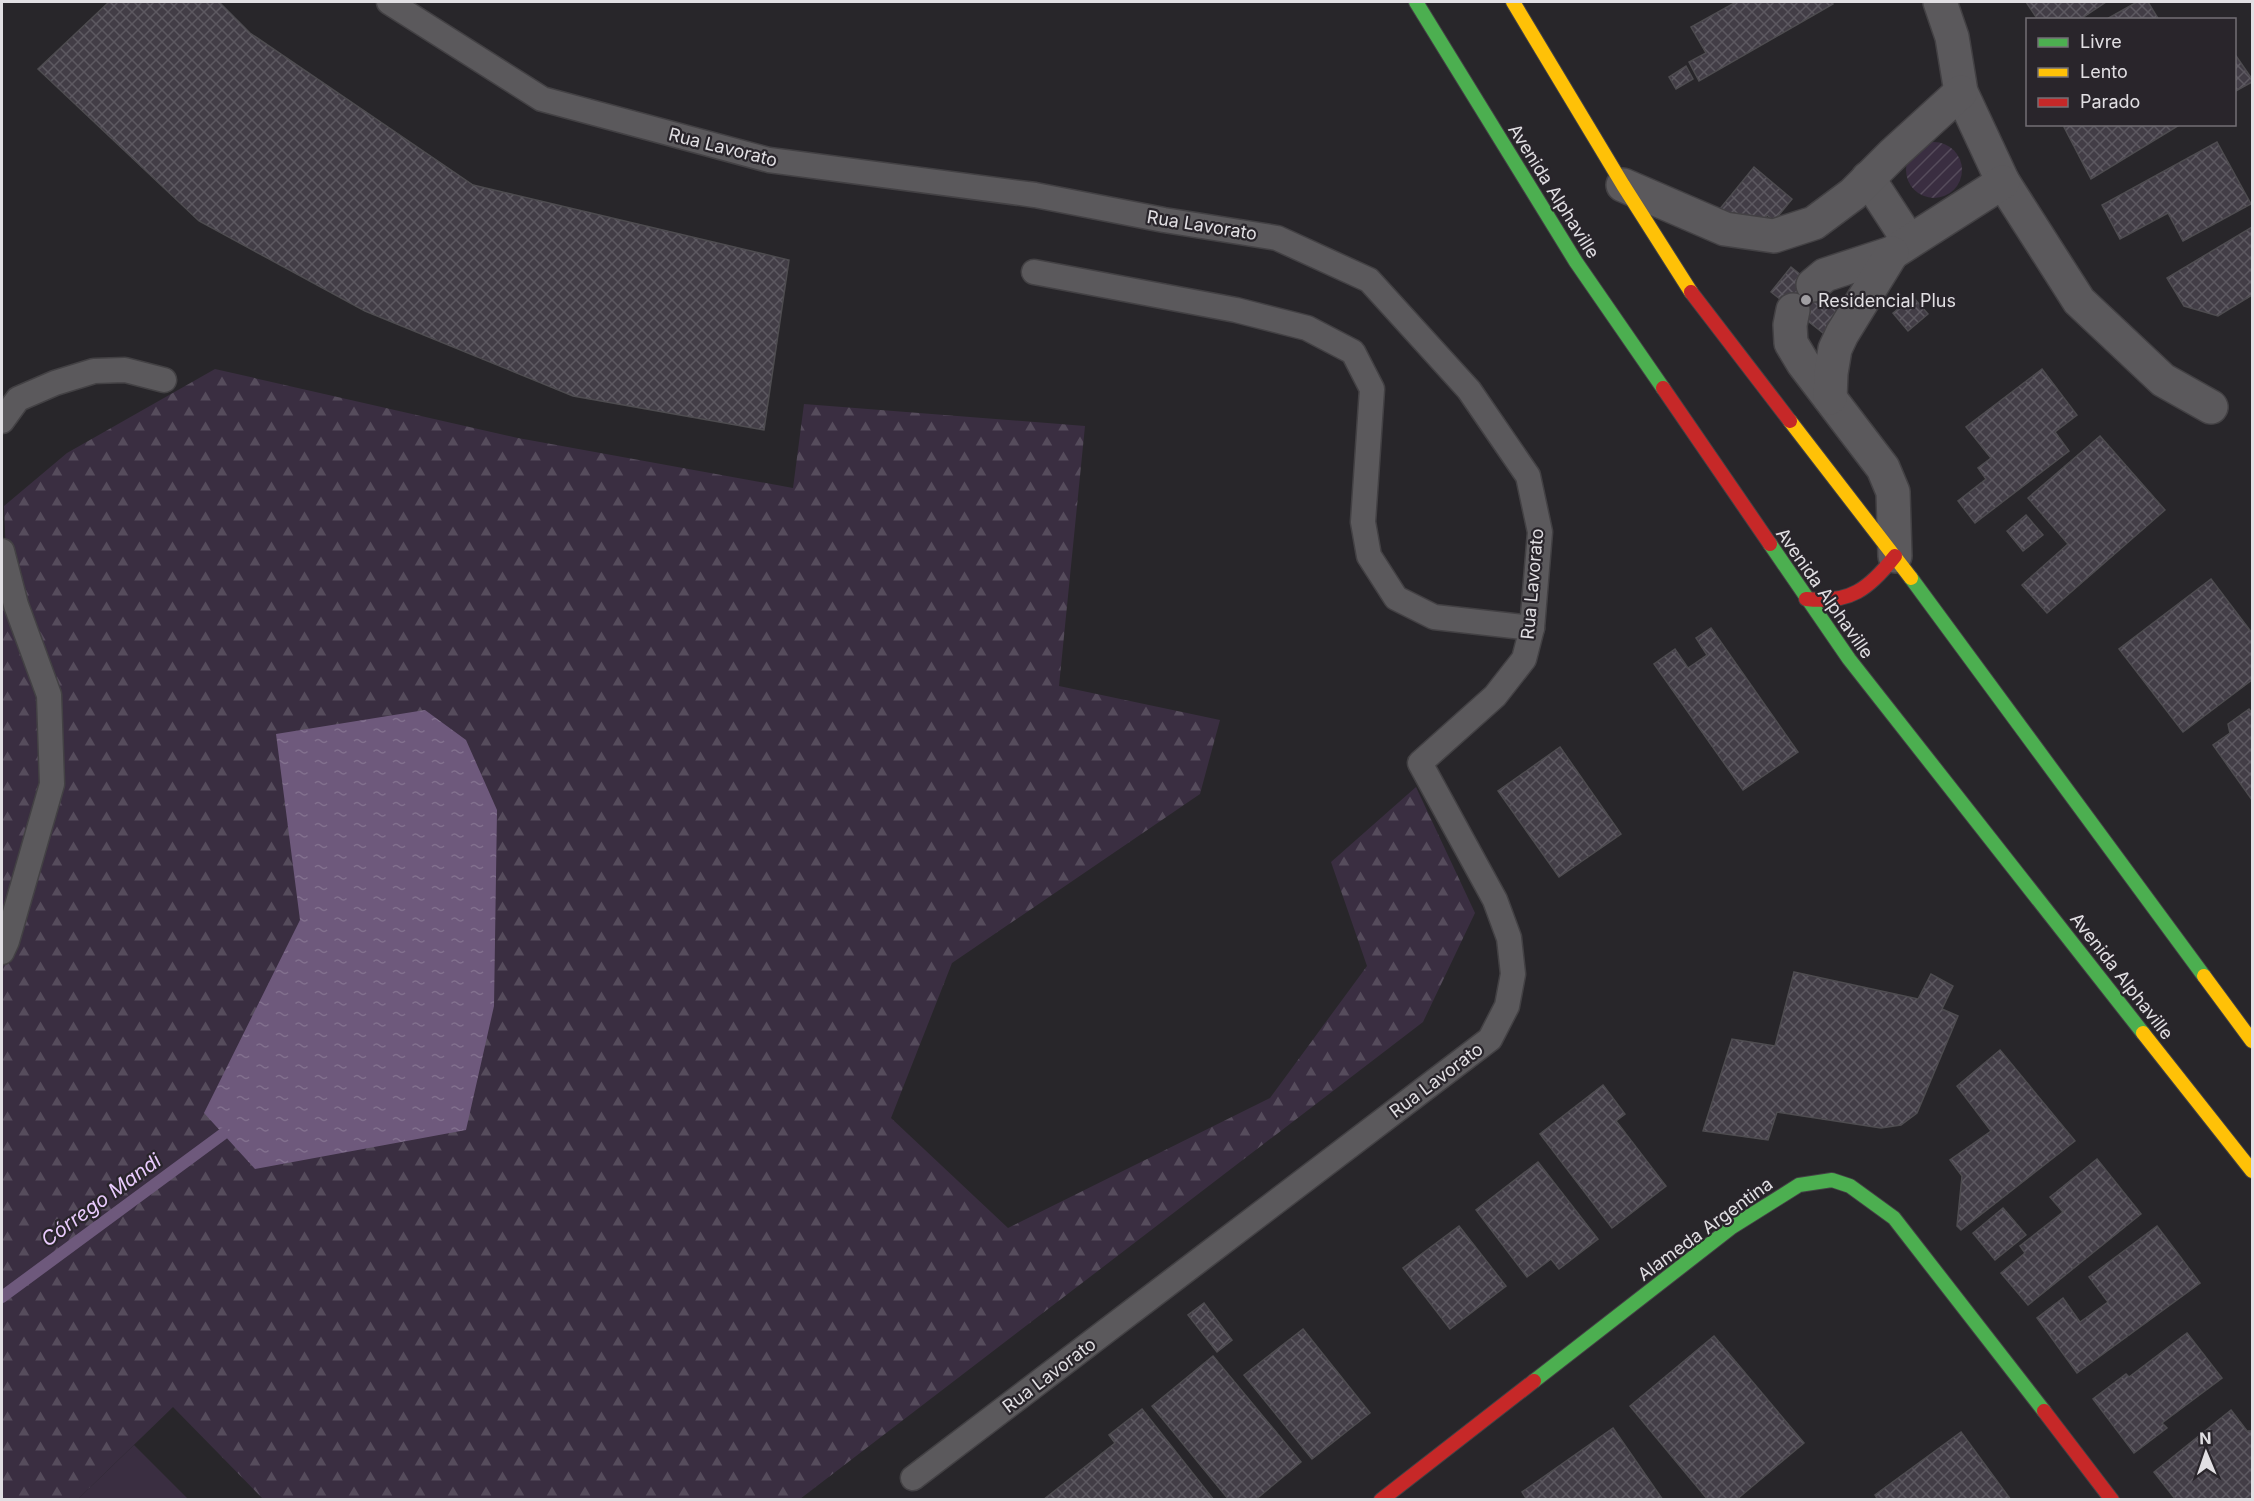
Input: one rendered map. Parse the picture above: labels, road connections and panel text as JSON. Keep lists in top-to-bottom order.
{
  "streets": {
    "main road": ["Avenida Alphaville", "Alameda Argentina"],
    "lane": ["Rua Lavorato"]
  },
  "water": ["Córrego Mandi"],
  "places": ["Residencial Plus"],
  "legend": ["Livre", "Lento", "Parado"],
  "north": "top"
}
